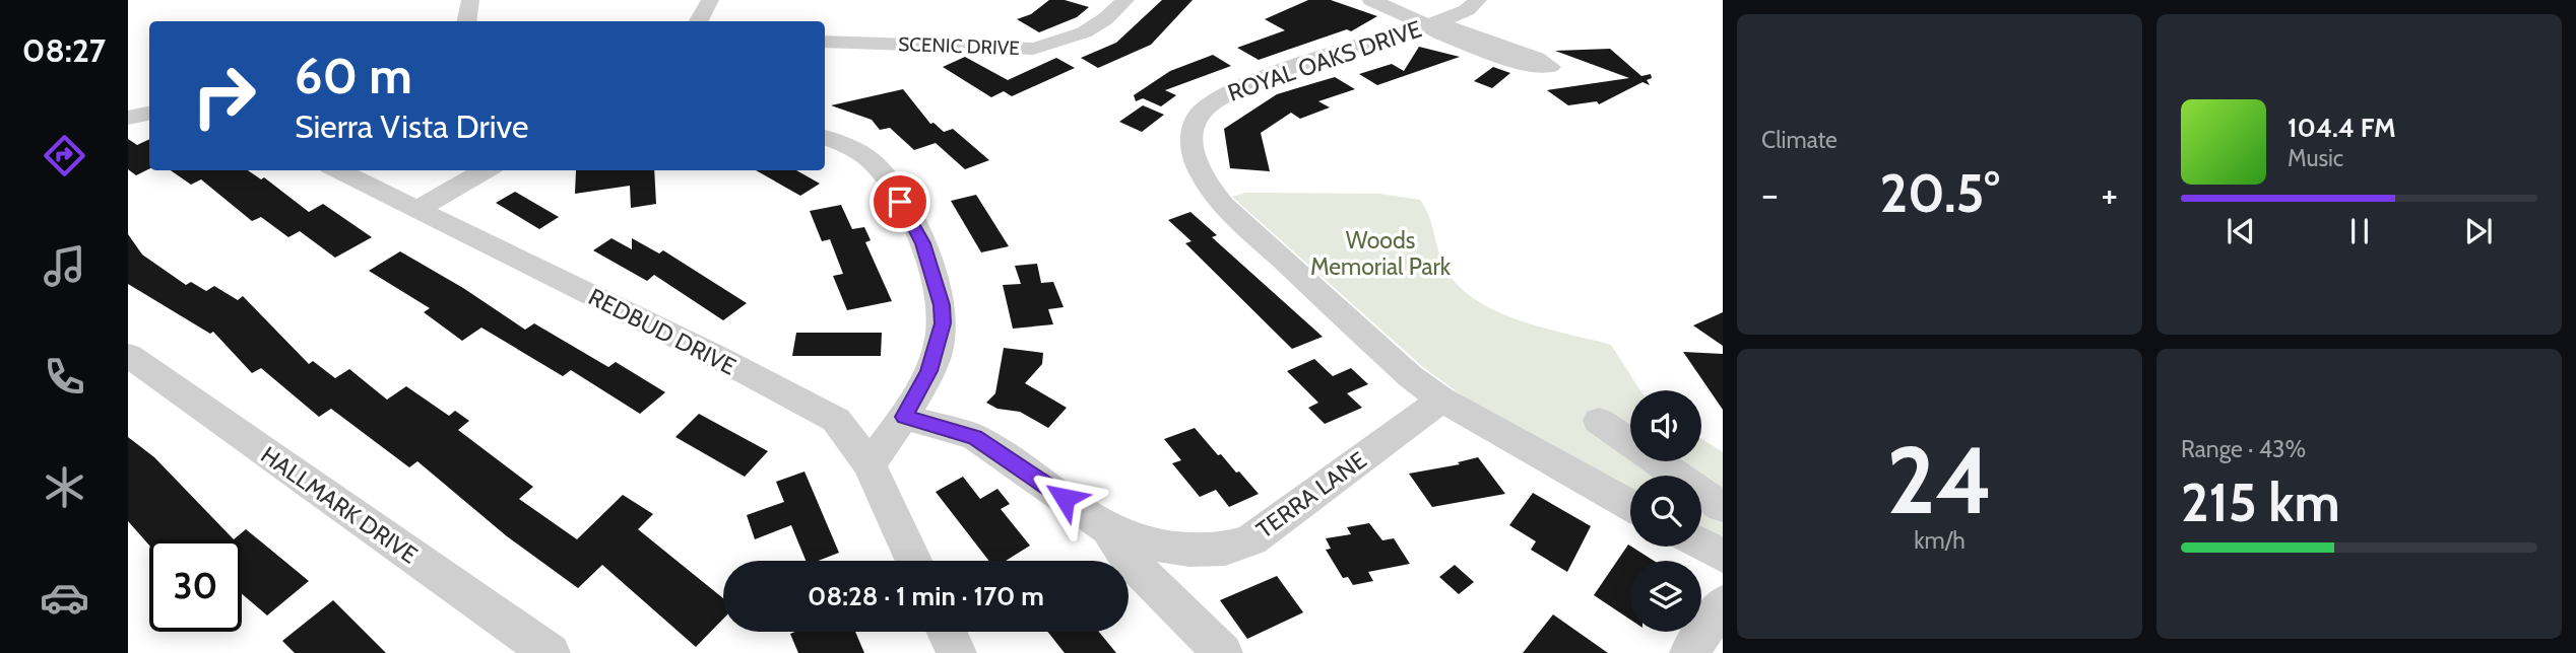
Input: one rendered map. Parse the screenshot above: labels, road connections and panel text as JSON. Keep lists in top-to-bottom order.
{
  "streets": {
    "street": [
      "SCENIC DRIVE",
      "ROYAL OAKS DRIVE",
      "REDBUD DRIVE",
      "TERRA LANE",
      "HALLMARK DRIVE"
    ]
  },
  "crossings": [
    ["ROYAL OAKS DRIVE", "TERRA LANE"]
  ],
  "parks": ["Woods Memorial Park"],
  "page": {
    "tabs": "08:27",
    "tile": [
      "Climate",
      ["24", "km/h"],
      ["Range · 43%", "215 km"]
    ],
    "turn": ["60 m", "Sierra Vista Drive"],
    "song": ["104.4 FM", "Music"],
    "heat": ["−", "20.5°", "+"],
    "limit": "30",
    "trip": "08:28 · 1 min · 170 m"
  }
}
